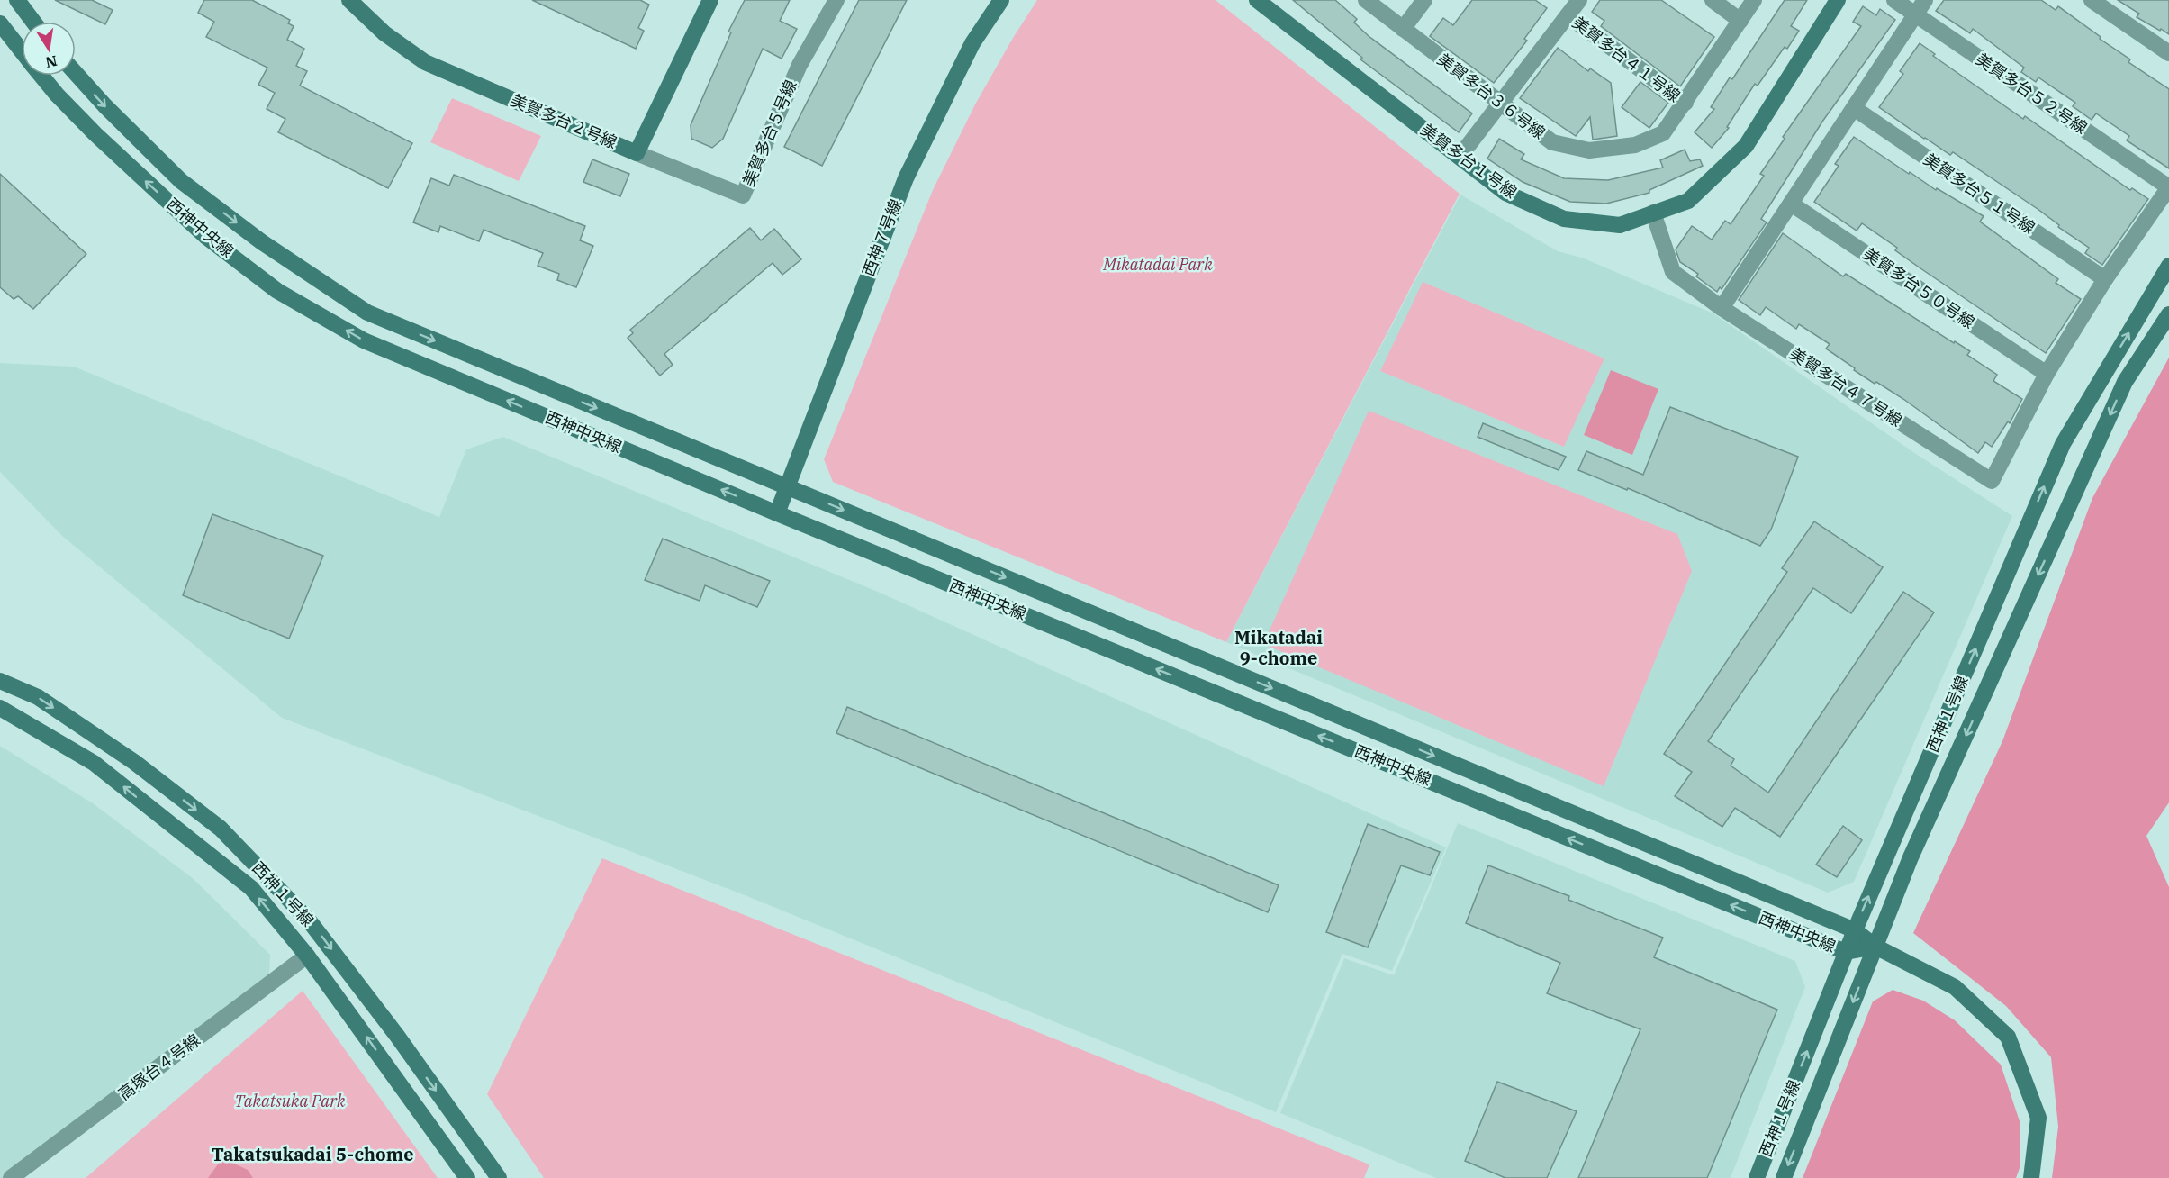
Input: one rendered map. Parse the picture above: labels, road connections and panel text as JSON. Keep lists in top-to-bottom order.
{
  "streets": {
    "street": [
      "美賀多台４１号線",
      "美賀多台５２号線",
      "美賀多台３６号線",
      "美賀多台２号線",
      "美賀多台５号線",
      "美賀多台１号線",
      "美賀多台５１号線",
      "西神中央線",
      "西神７号線",
      "美賀多台５０号線",
      "美賀多台４７号線",
      "西神１号線",
      "高塚台４号線"
    ]
  },
  "crossings": [
    ["美賀多台４１号線", "美賀多台３６号線"],
    ["美賀多台５２号線", "美賀多台４７号線"],
    ["美賀多台２号線", "美賀多台５号線"],
    ["美賀多台５１号線", "美賀多台４７号線"],
    ["西神中央線", "西神７号線"],
    ["西神中央線", "西神１号線"],
    ["美賀多台５０号線", "美賀多台４７号線"],
    ["西神１号線", "高塚台４号線"]
  ],
  "districts": ["Mikatadai 9-chome", "Takatsukadai 5-chome"],
  "parks": ["Mikatadai Park", "Takatsuka Park"],
  "north": "bottom"
}
